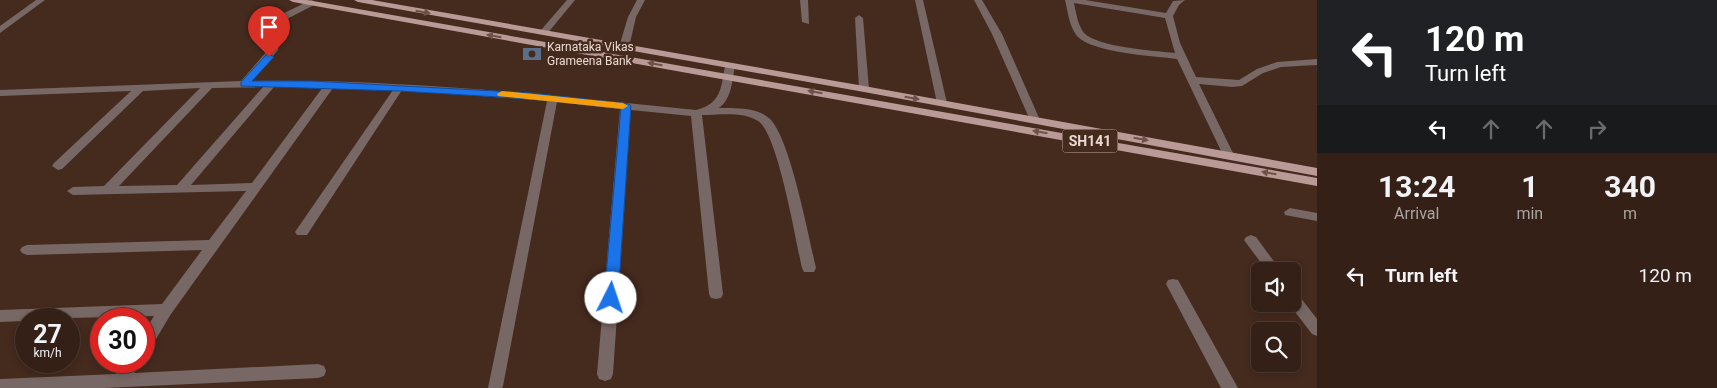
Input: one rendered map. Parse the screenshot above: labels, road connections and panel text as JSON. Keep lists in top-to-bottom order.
{
  "streets": {
    "main road": ["SH141"]
  },
  "places": {
    "bank": ["Karnataka Vikas Grameena Bank"]
  },
  "page": {
    "turn": ["120 m", "Turn left"],
    "eta": [
      "13:24",
      "Arrival",
      "1",
      "min",
      "340",
      "m"
    ],
    "list": [
      {
        "name": "Turn left",
        "value": "120 m"
      }
    ],
    "speed": "27 km/h",
    "limit": "30"
  }
}
